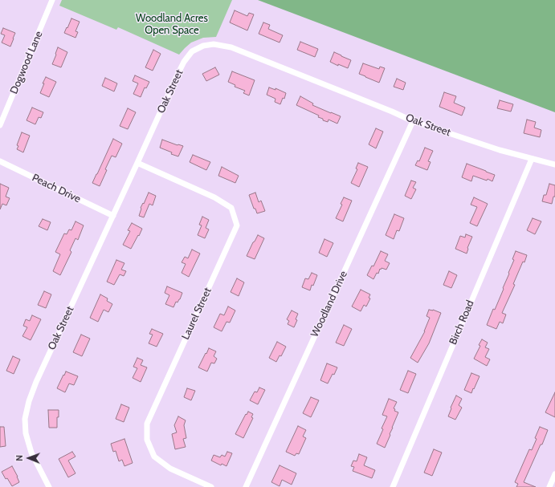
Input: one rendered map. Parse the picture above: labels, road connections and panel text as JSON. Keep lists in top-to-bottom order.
{
  "streets": {
    "street": [
      "Dogwood Lane",
      "Oak Street",
      "Peach Drive",
      "Woodland Drive",
      "Laurel Street",
      "Birch Road"
    ]
  },
  "crossings": [
    ["Oak Street", "Peach Drive"],
    ["Oak Street", "Woodland Drive"],
    ["Oak Street", "Laurel Street"],
    ["Oak Street", "Birch Road"]
  ],
  "parks": ["Woodland Acres Open Space"],
  "north": "left"
}
